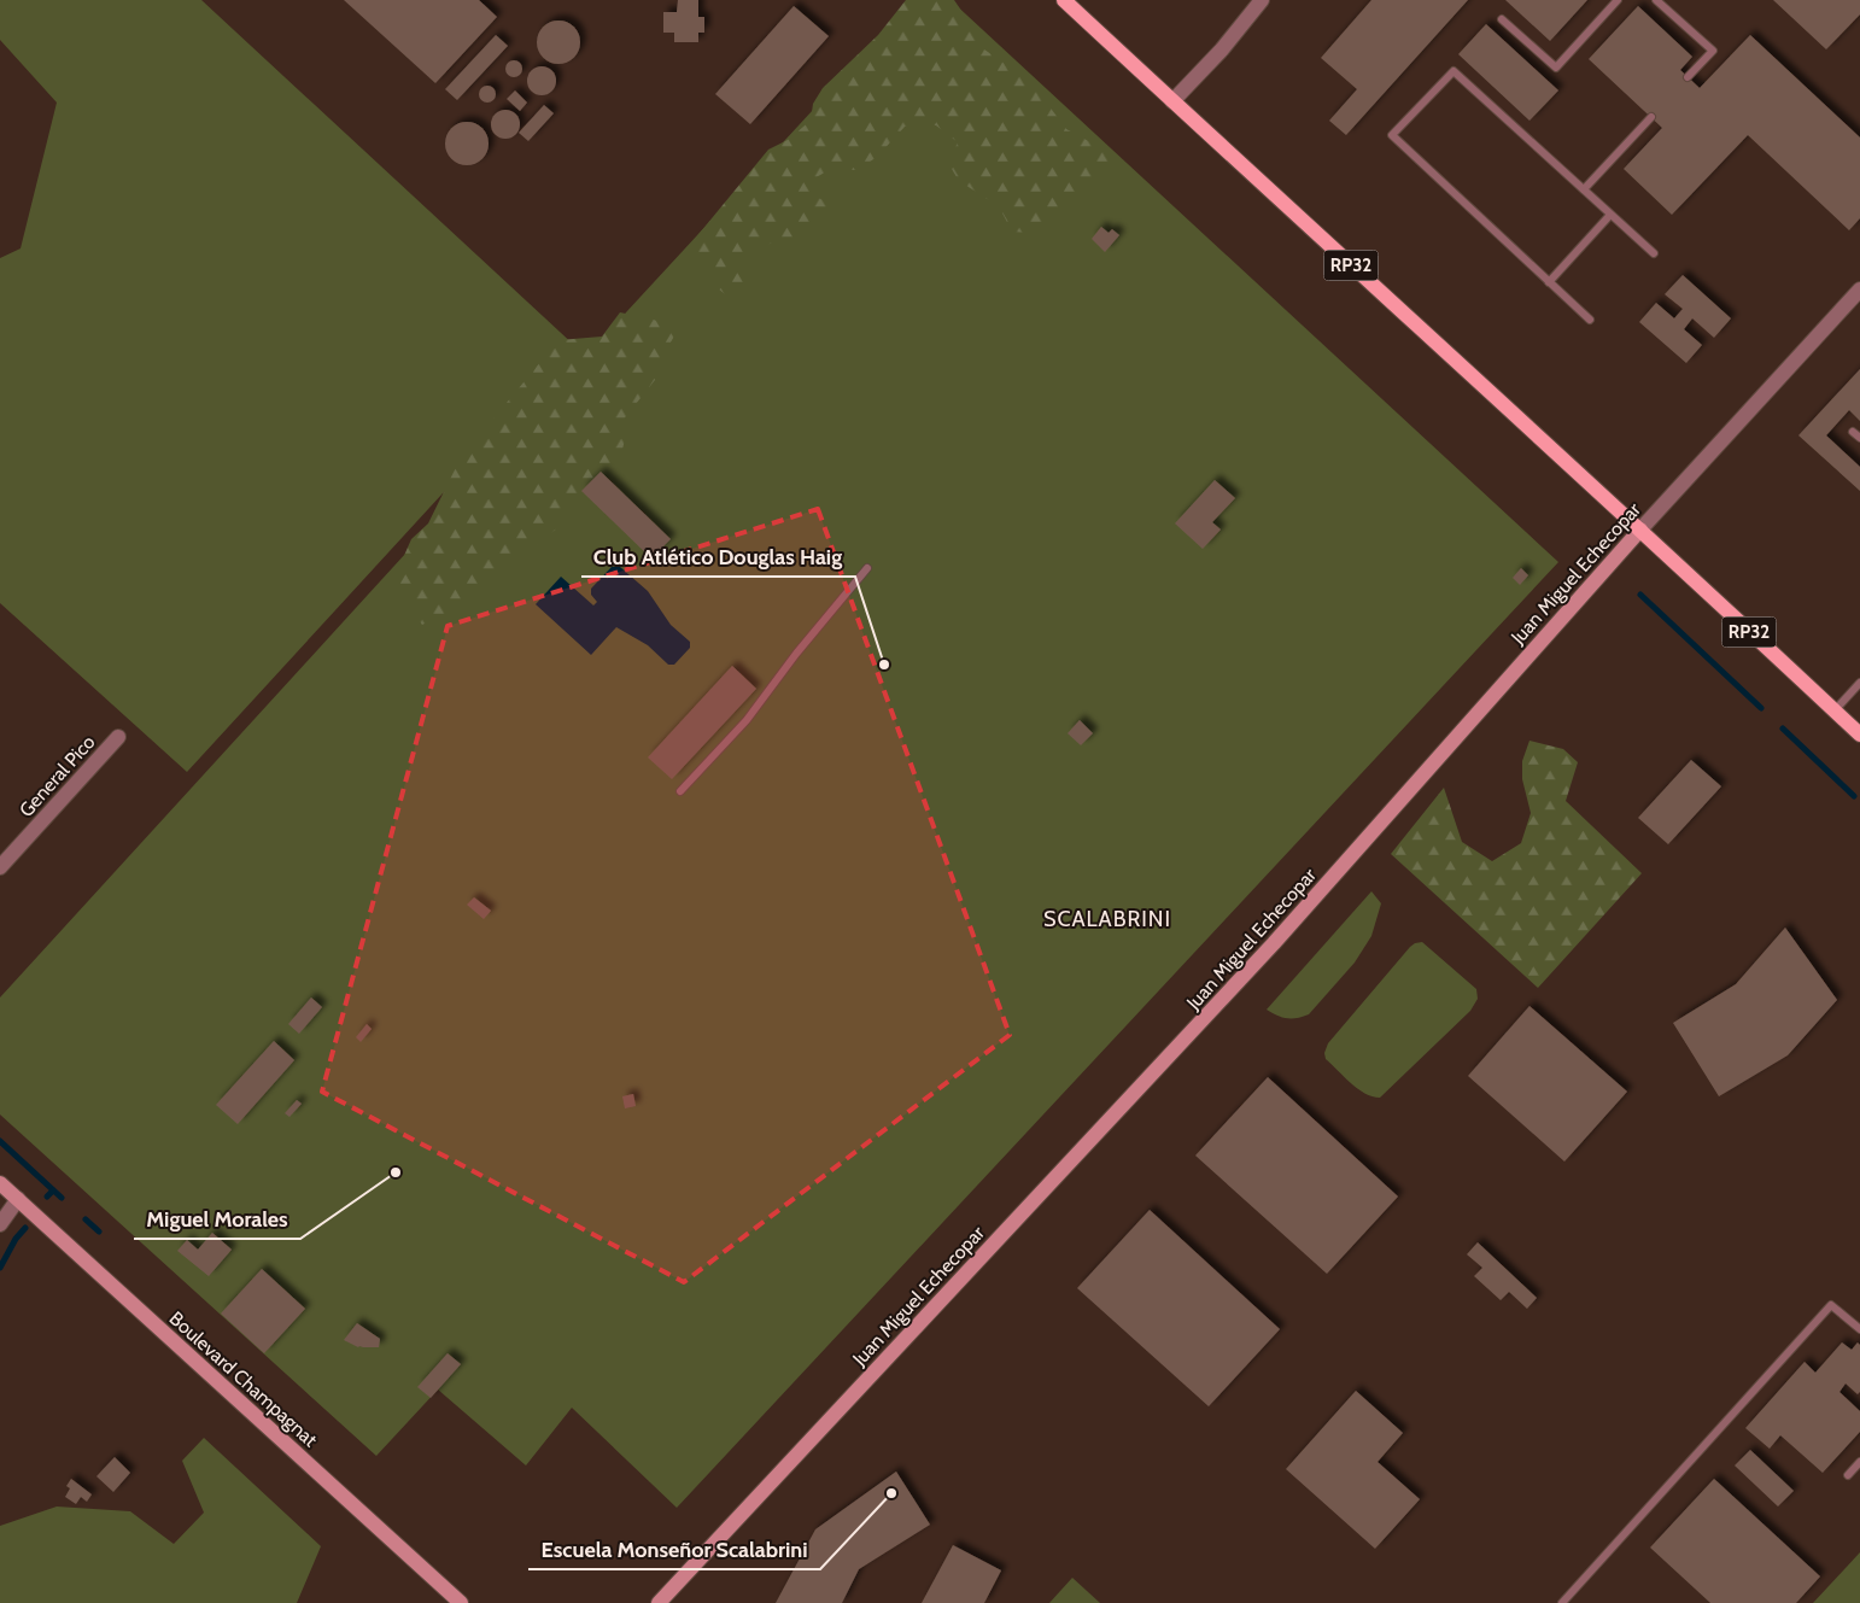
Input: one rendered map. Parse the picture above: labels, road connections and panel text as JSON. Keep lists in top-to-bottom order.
{
  "streets": {
    "main road": ["RP32"],
    "street": ["Juan Miguel Echecopar", "General Pico", "Boulevard Champagnat"]
  },
  "crossings": [
    ["RP32", "Juan Miguel Echecopar"]
  ],
  "districts": ["SCALABRINI"],
  "places": ["Club Atlético Douglas Haig", "Miguel Morales", "Escuela Monseñor Scalabrini"]
}
